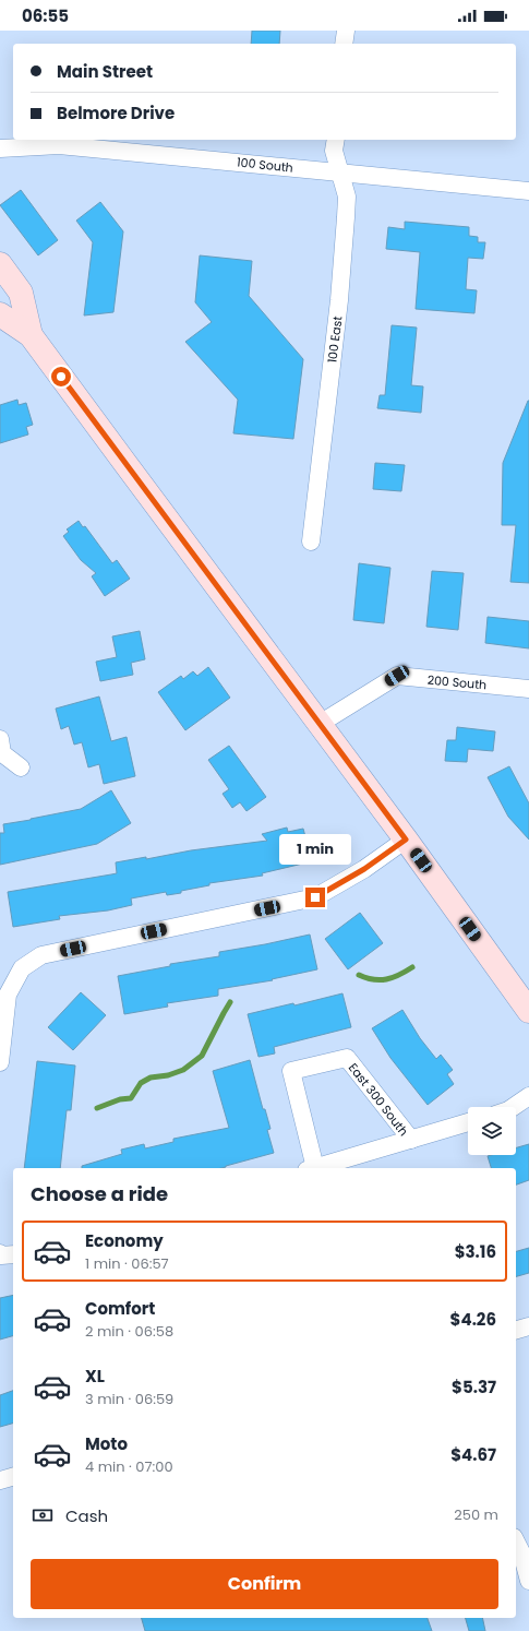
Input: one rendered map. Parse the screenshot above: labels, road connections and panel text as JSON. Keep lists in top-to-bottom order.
{
  "streets": {
    "street": [
      "100 South",
      "100 East",
      "200 South",
      "East 300 South"
    ]
  },
  "crossings": [
    ["100 South", "100 East"]
  ],
  "page": {
    "status": "06:55",
    "banner": ["Main Street", "Belmore Drive"],
    "bubble": "1 min",
    "heading": "Choose a ride",
    "list": [
      {
        "name": "Economy",
        "note": "1 min · 06:57",
        "value": "$3.16"
      },
      {
        "name": "Comfort",
        "note": "2 min · 06:58",
        "value": "$4.26"
      },
      {
        "name": "XL",
        "note": "3 min · 06:59",
        "value": "$5.37"
      },
      {
        "name": "Moto",
        "note": "4 min · 07:00",
        "value": "$4.67"
      }
    ],
    "pay": ["Cash", "250 m"],
    "buttons": "Confirm"
  }
}
